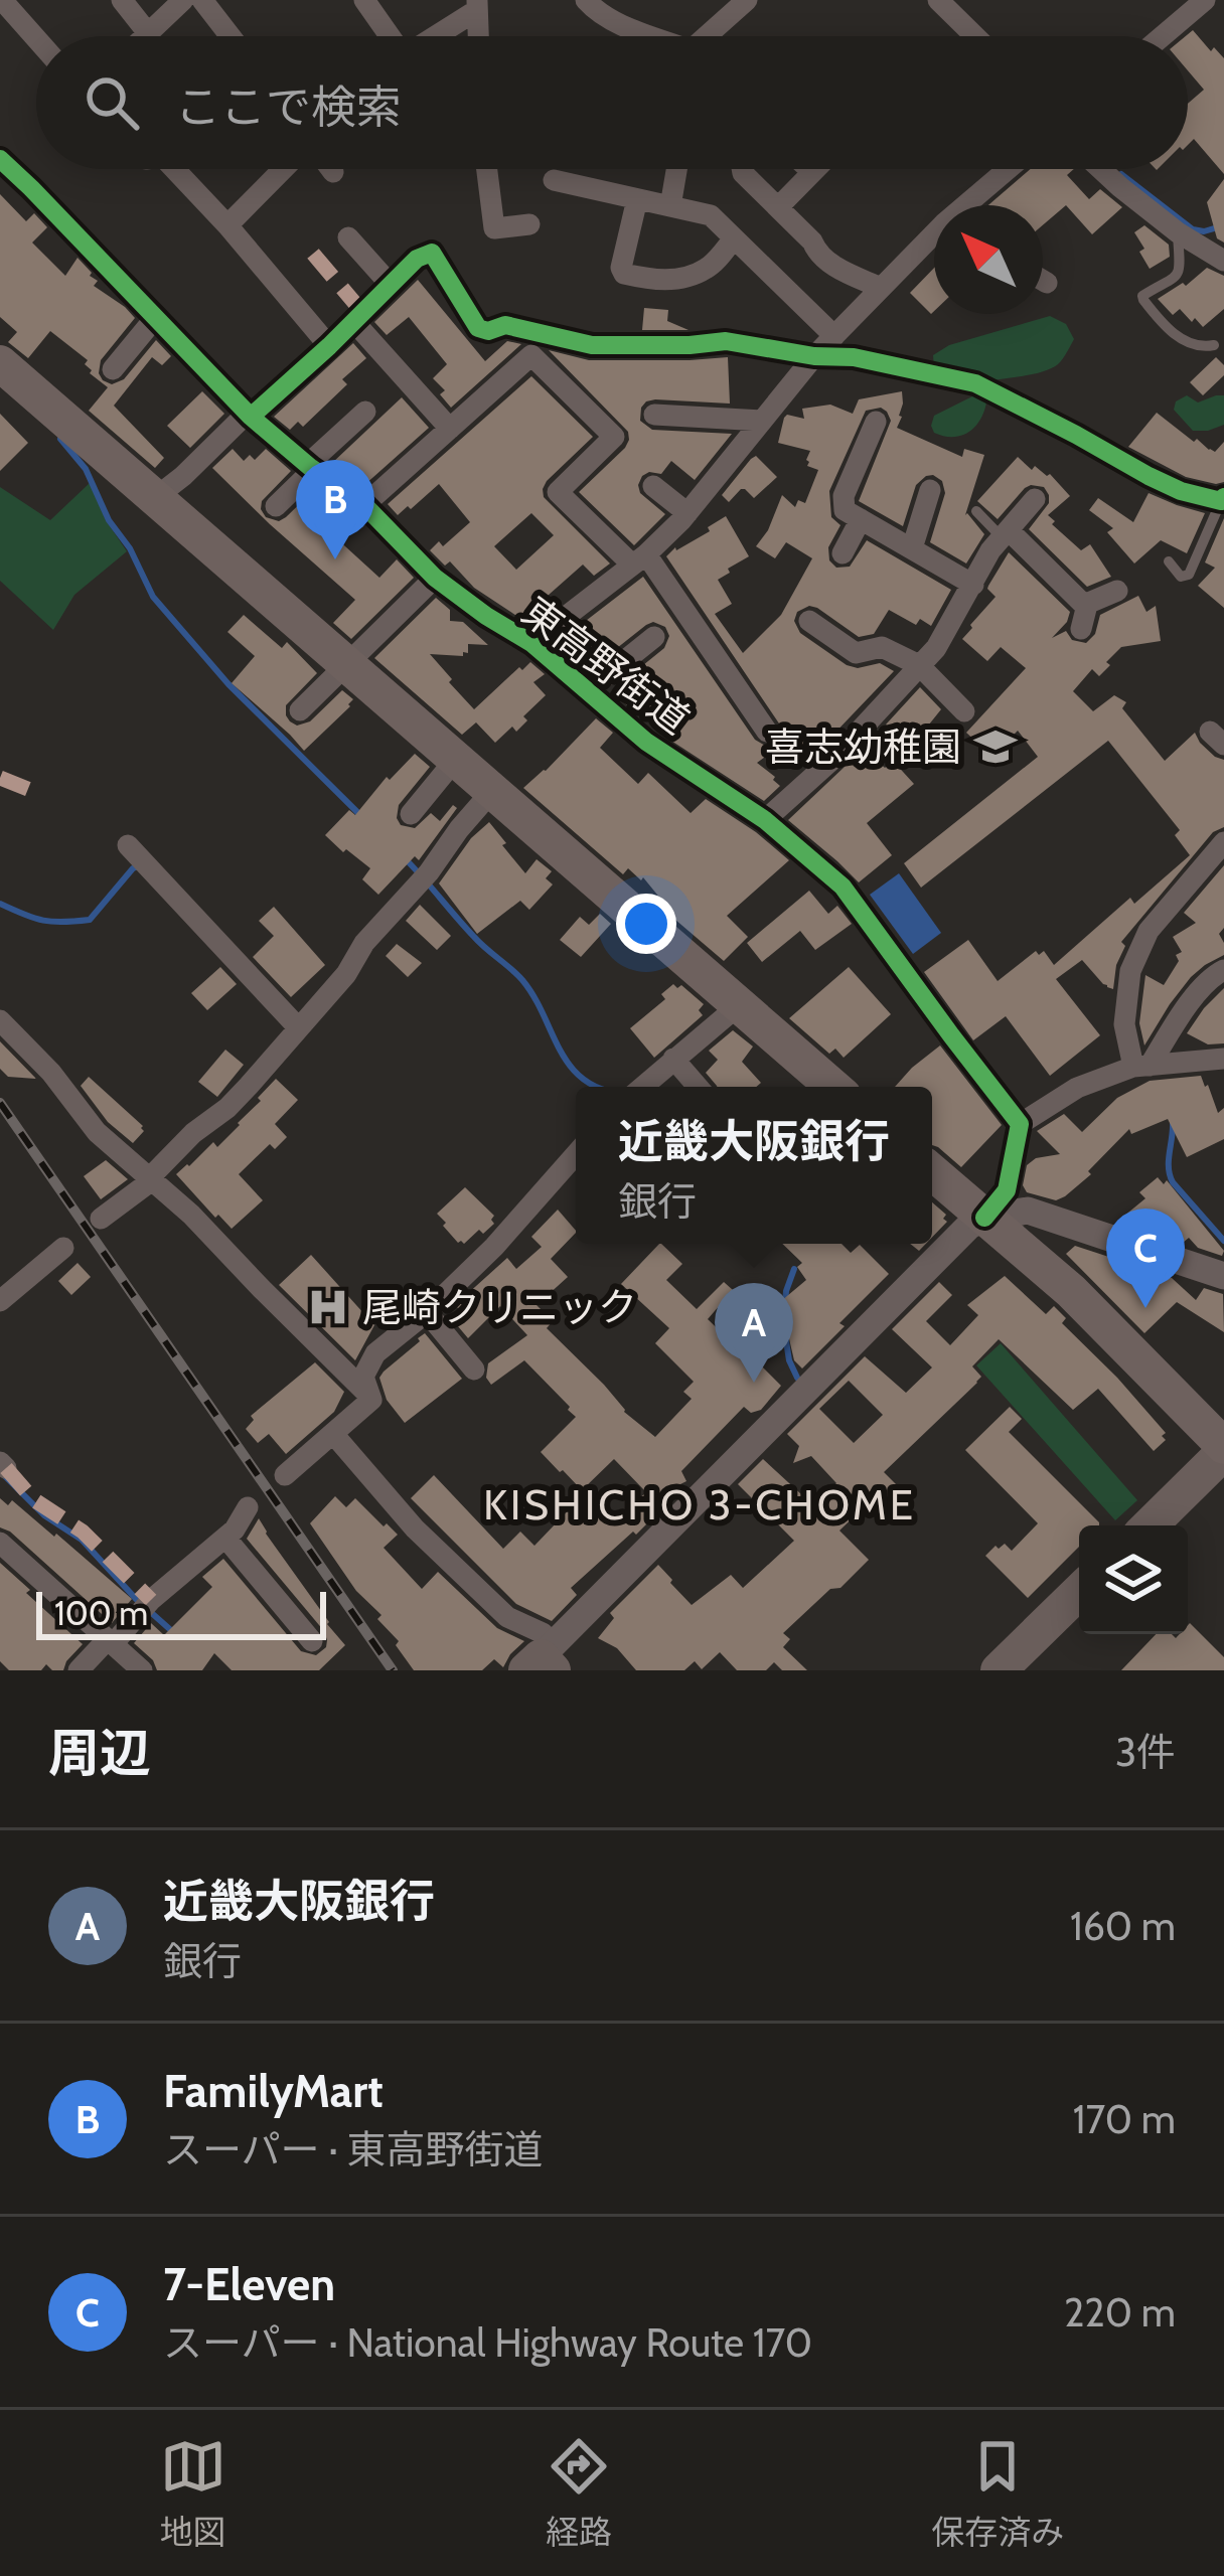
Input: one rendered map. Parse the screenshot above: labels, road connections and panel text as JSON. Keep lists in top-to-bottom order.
{
  "streets": {
    "street": ["東高野街道"]
  },
  "districts": ["KISHICHO 3-CHOME"],
  "places": {
    "school or university": ["喜志幼稚園"],
    "hospital": ["尾崎クリニック"]
  },
  "scale_bar": "100 m",
  "north": "top left",
  "page": {
    "search": "ここで検索",
    "pins": ["B", "C", "A"],
    "popup": ["近畿大阪銀行", "銀行"],
    "scale": "100 m",
    "heading": ["周辺", "3件"],
    "list": [
      {
        "mark": "A",
        "name": "近畿大阪銀行",
        "note": "銀行",
        "value": "160 m"
      },
      {
        "mark": "B",
        "name": "FamilyMart",
        "note": "スーパー · 東高野街道",
        "value": "170 m"
      },
      {
        "mark": "C",
        "name": "7-Eleven",
        "note": "スーパー · National Highway Route 170",
        "value": "220 m"
      }
    ],
    "nav": ["地図", "経路", "保存済み"]
  }
}
